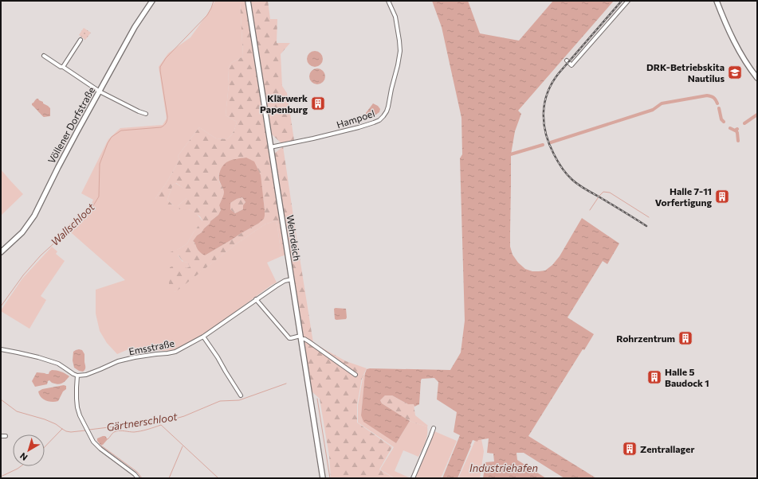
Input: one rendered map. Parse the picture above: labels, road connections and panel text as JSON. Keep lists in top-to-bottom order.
{
  "streets": {
    "street": [
      "Hampoel",
      "Völlener Dorfstraße",
      "Wehrdeich",
      "Emsstraße"
    ]
  },
  "crossings": [
    ["Hampoel", "Wehrdeich"],
    ["Wehrdeich", "Emsstraße"]
  ],
  "water": ["Wallschloot", "Gärtnerschloot", "Industriehafen"],
  "places": {
    "school or university": ["DRK-Betriebskita Nautilus"],
    "building": [
      "Klärwerk Papenburg",
      "Halle 7-11 Vorfertigung",
      "Rohrzentrum",
      "Halle 5 Baudock 1",
      "Zentrallager"
    ]
  },
  "north": "bottom left"
}
